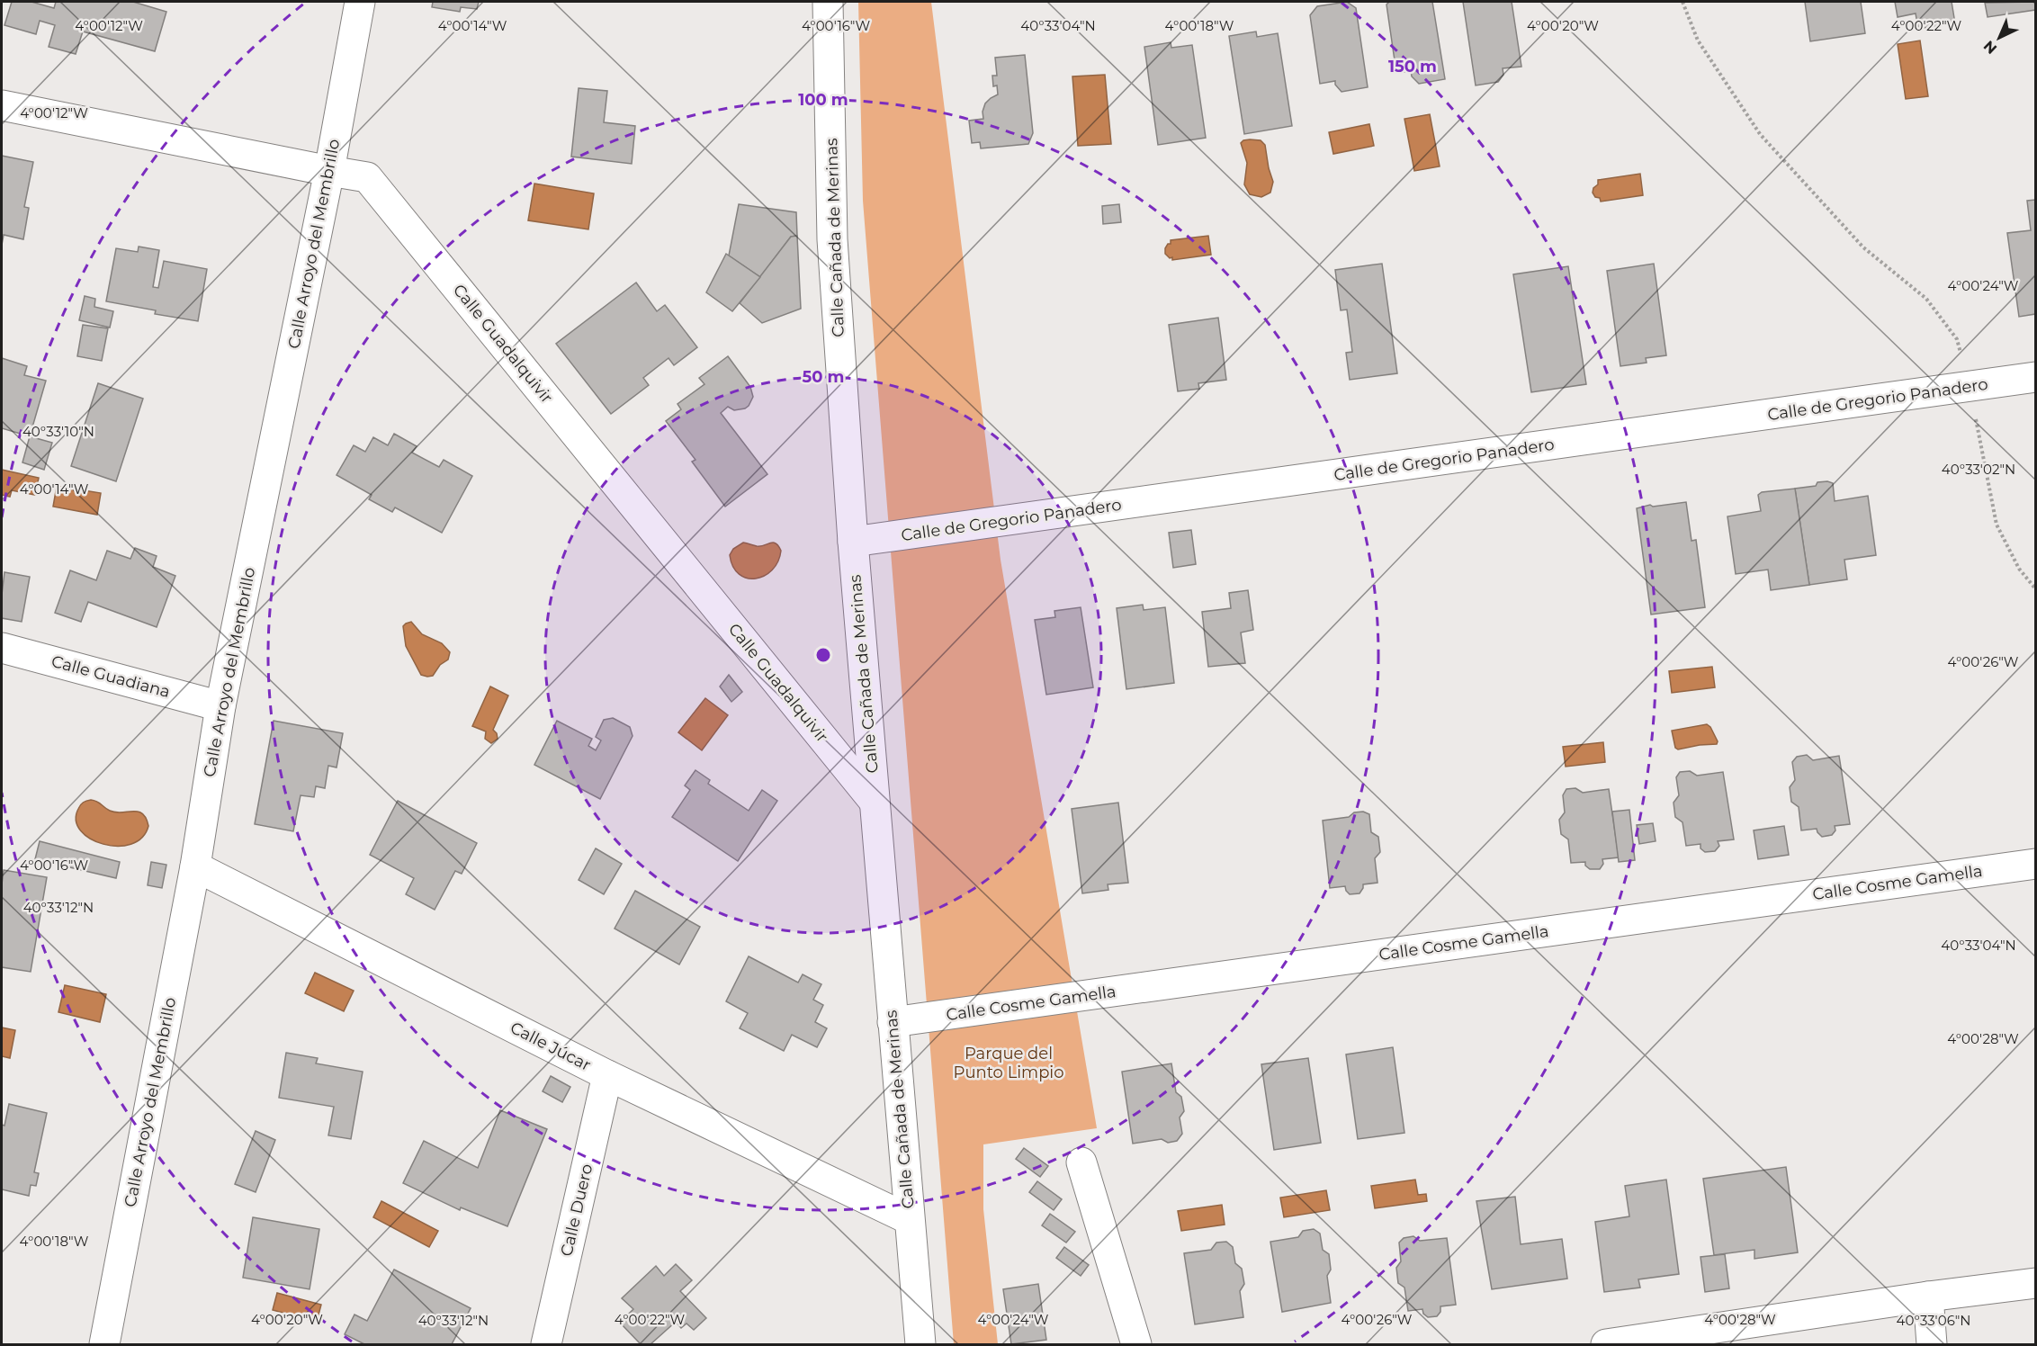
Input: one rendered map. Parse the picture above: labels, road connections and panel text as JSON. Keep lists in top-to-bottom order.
{
  "streets": {
    "street": [
      "Calle Cañada de Merinas",
      "Calle Arroyo del Membrillo",
      "Calle Guadalquivir",
      "Calle de Gregorio Panadero",
      "Calle Guadiana",
      "Calle Cosme Gamella",
      "Calle Júcar",
      "Calle Duero"
    ]
  },
  "crossings": [
    ["Calle Cañada de Merinas", "Calle Guadalquivir"],
    ["Calle Cañada de Merinas", "Calle de Gregorio Panadero"],
    ["Calle Cañada de Merinas", "Calle Cosme Gamella"],
    ["Calle Cañada de Merinas", "Calle Júcar"],
    ["Calle Arroyo del Membrillo", "Calle Guadalquivir"],
    ["Calle Arroyo del Membrillo", "Calle Guadiana"],
    ["Calle Arroyo del Membrillo", "Calle Júcar"],
    ["Calle Júcar", "Calle Duero"]
  ],
  "parks": ["Parque del Punto Limpio"],
  "north": "bottom left",
  "coordinates": [
    "40°33'04\"N",
    "4°00'20\"W",
    "4°00'12\"W",
    "4°00'14\"W",
    "4°00'16\"W",
    "4°00'18\"W",
    "4°00'22\"W",
    "4°00'24\"W",
    "40°33'10\"N",
    "40°33'02\"N",
    "4°00'26\"W",
    "40°33'12\"N",
    "4°00'28\"W",
    "40°33'06\"N"
  ],
  "rings": ["150 m", "100 m", "50 m"]
}
